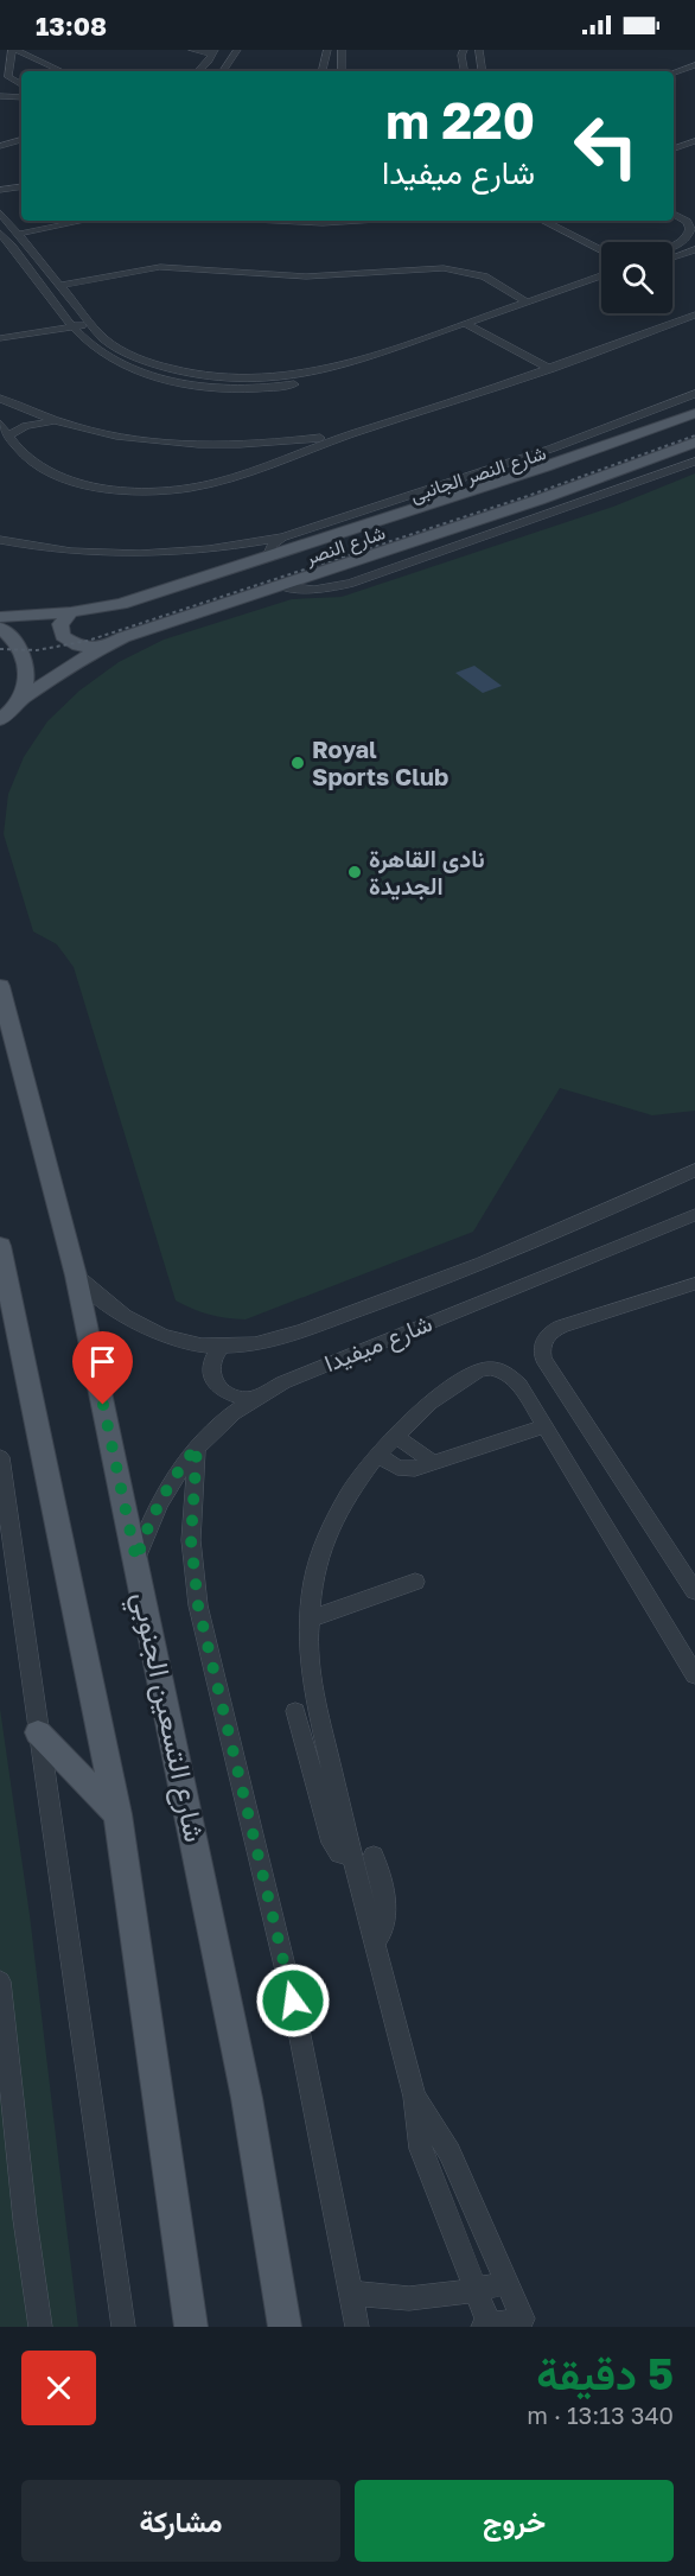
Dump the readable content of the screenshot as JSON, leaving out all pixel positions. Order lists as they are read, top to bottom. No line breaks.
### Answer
{"streets":{"main road":["شارع النصر","شارع التسعين الجنوبي"],"street":["شارع النصر الجانبى","شارع ميفيدا"]},"crossings":[["شارع ميفيدا","شارع التسعين الجنوبي"]],"places":["Royal Sports Club","نادى القاهرة الجديدة"],"page":{"status":"13:08","turn":["220 m","شارع ميفيدا"],"heading":["5 دقيقة","340 m · 13:13"],"buttons":["خروج","مشاركة"]}}
